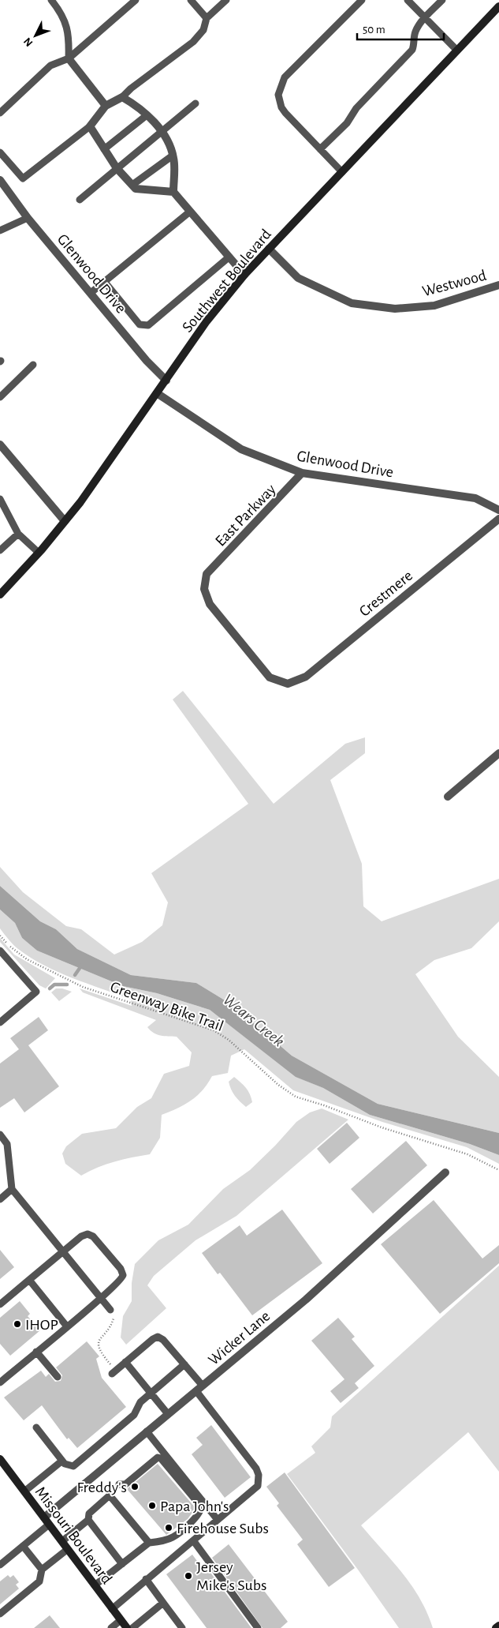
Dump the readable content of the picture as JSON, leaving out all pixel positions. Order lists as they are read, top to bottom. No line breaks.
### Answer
{"streets":{"main road":["Southwest Boulevard","Missouri Boulevard"],"street":["Glenwood Drive","Westwood","East Parkway","Crestmere","Wicker Lane"],"path":["Greenway Bike Trail"]},"crossings":[["Glenwood Drive","Southwest Boulevard"],["Glenwood Drive","East Parkway"],["Southwest Boulevard","Westwood"],["East Parkway","Crestmere"],["Wicker Lane","Missouri Boulevard"]],"water":["Wears Creek"],"places":["IHOP","Freddy's","Papa John's","Firehouse Subs","Jersey Mike's Subs"],"scale_bar":"50 m","north":"bottom left"}
